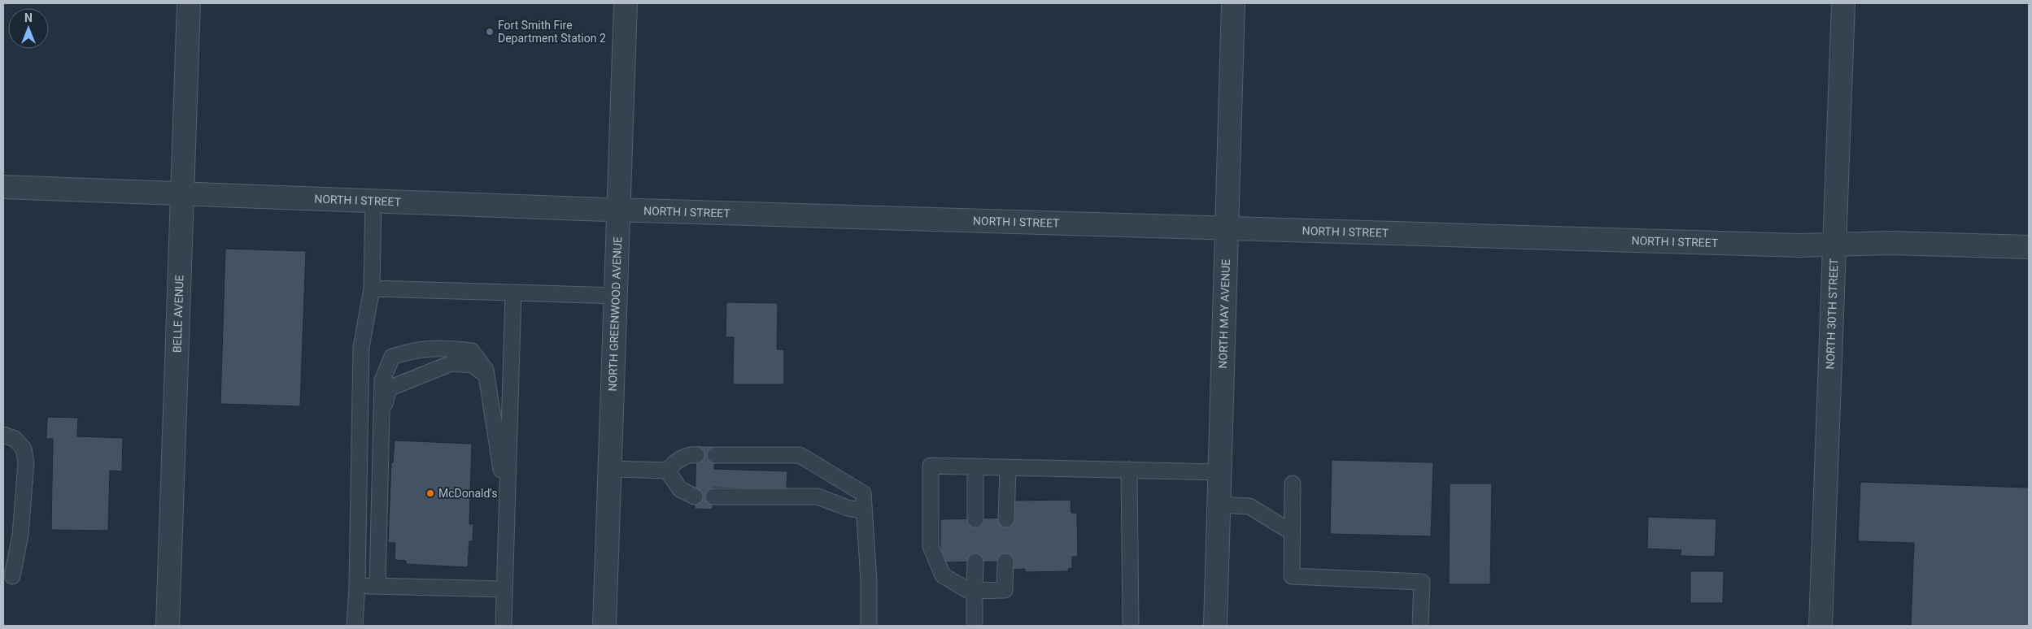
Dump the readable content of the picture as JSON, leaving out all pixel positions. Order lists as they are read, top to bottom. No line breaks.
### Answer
{"streets":{"street":["NORTH I STREET","BELLE AVENUE","NORTH GREENWOOD AVENUE","NORTH MAY AVENUE","NORTH 30TH STREET"]},"crossings":[["NORTH I STREET","BELLE AVENUE"],["NORTH I STREET","NORTH GREENWOOD AVENUE"],["NORTH I STREET","NORTH MAY AVENUE"],["NORTH I STREET","NORTH 30TH STREET"]],"places":["Fort Smith Fire Department Station 2","McDonald's"],"north":"top"}
